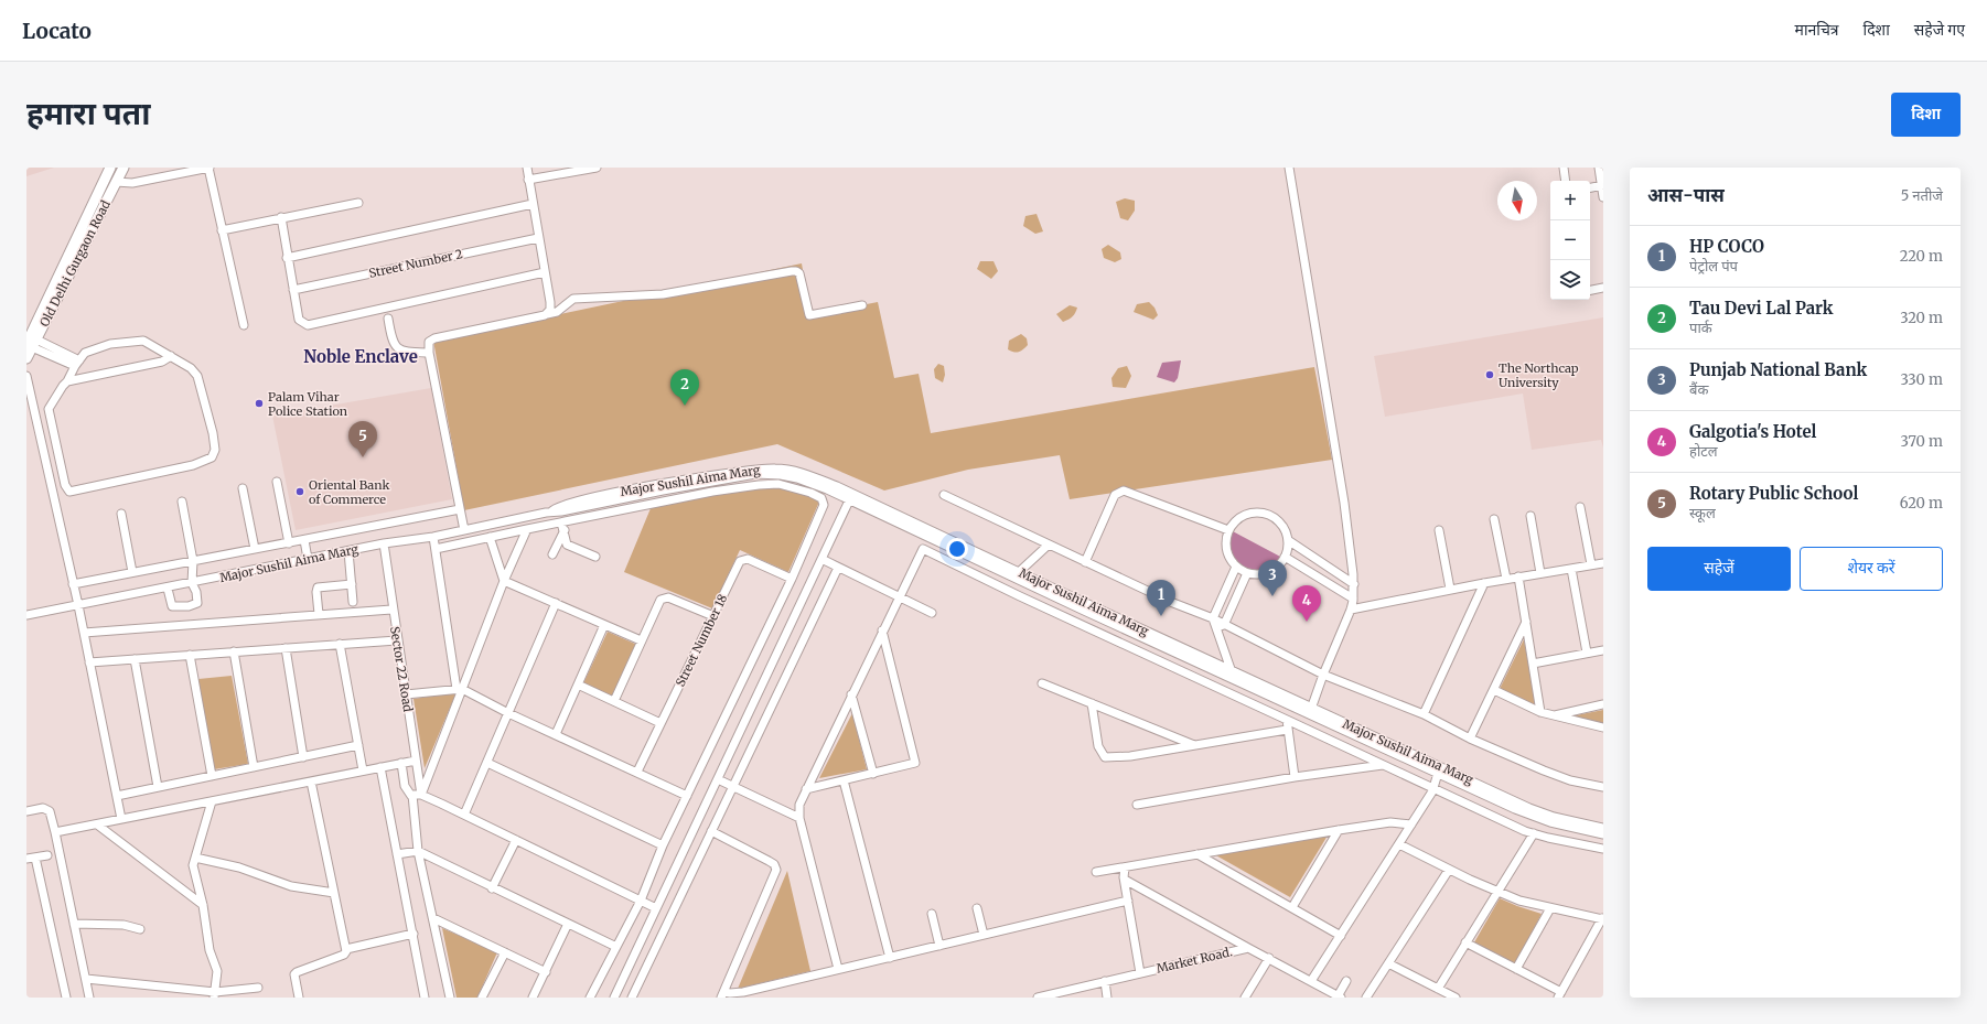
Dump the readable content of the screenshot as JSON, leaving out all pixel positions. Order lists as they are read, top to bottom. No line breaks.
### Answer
{"streets":{"main road":["Old Delhi Gurgaon Road"],"street":["Street Number 2","Major Sushil Aima Marg","Street Number 18","Sector 22 Road","Market Road."]},"crossings":[["Major Sushil Aima Marg","Sector 22 Road"]],"districts":["Noble Enclave"],"places":["The Northcap University","Palam Vihar Police Station","Oriental Bank of Commerce"],"north":"bottom","page":{"header":"Locato","nav":["मानचित्र","दिशा","सहेजे गए"],"buttons":["दिशा",["सहेजें","शेयर करें"]],"title":"हमारा पता","heading":["आस-पास","5 नतीजे"],"map_buttons":["+","−"],"list":[{"mark":"1","name":"HP COCO","note":"पेट्रोल पंप","value":"220 m"},{"mark":"2","name":"Tau Devi Lal Park","note":"पार्क","value":"320 m"},{"mark":"3","name":"Punjab National Bank","note":"बैंक","value":"330 m"},{"mark":"4","name":"Galgotia's Hotel","note":"होटल","value":"370 m"},{"mark":"5","name":"Rotary Public School","note":"स्कूल","value":"620 m"}],"pins":["2","5","3","1","4"]}}
